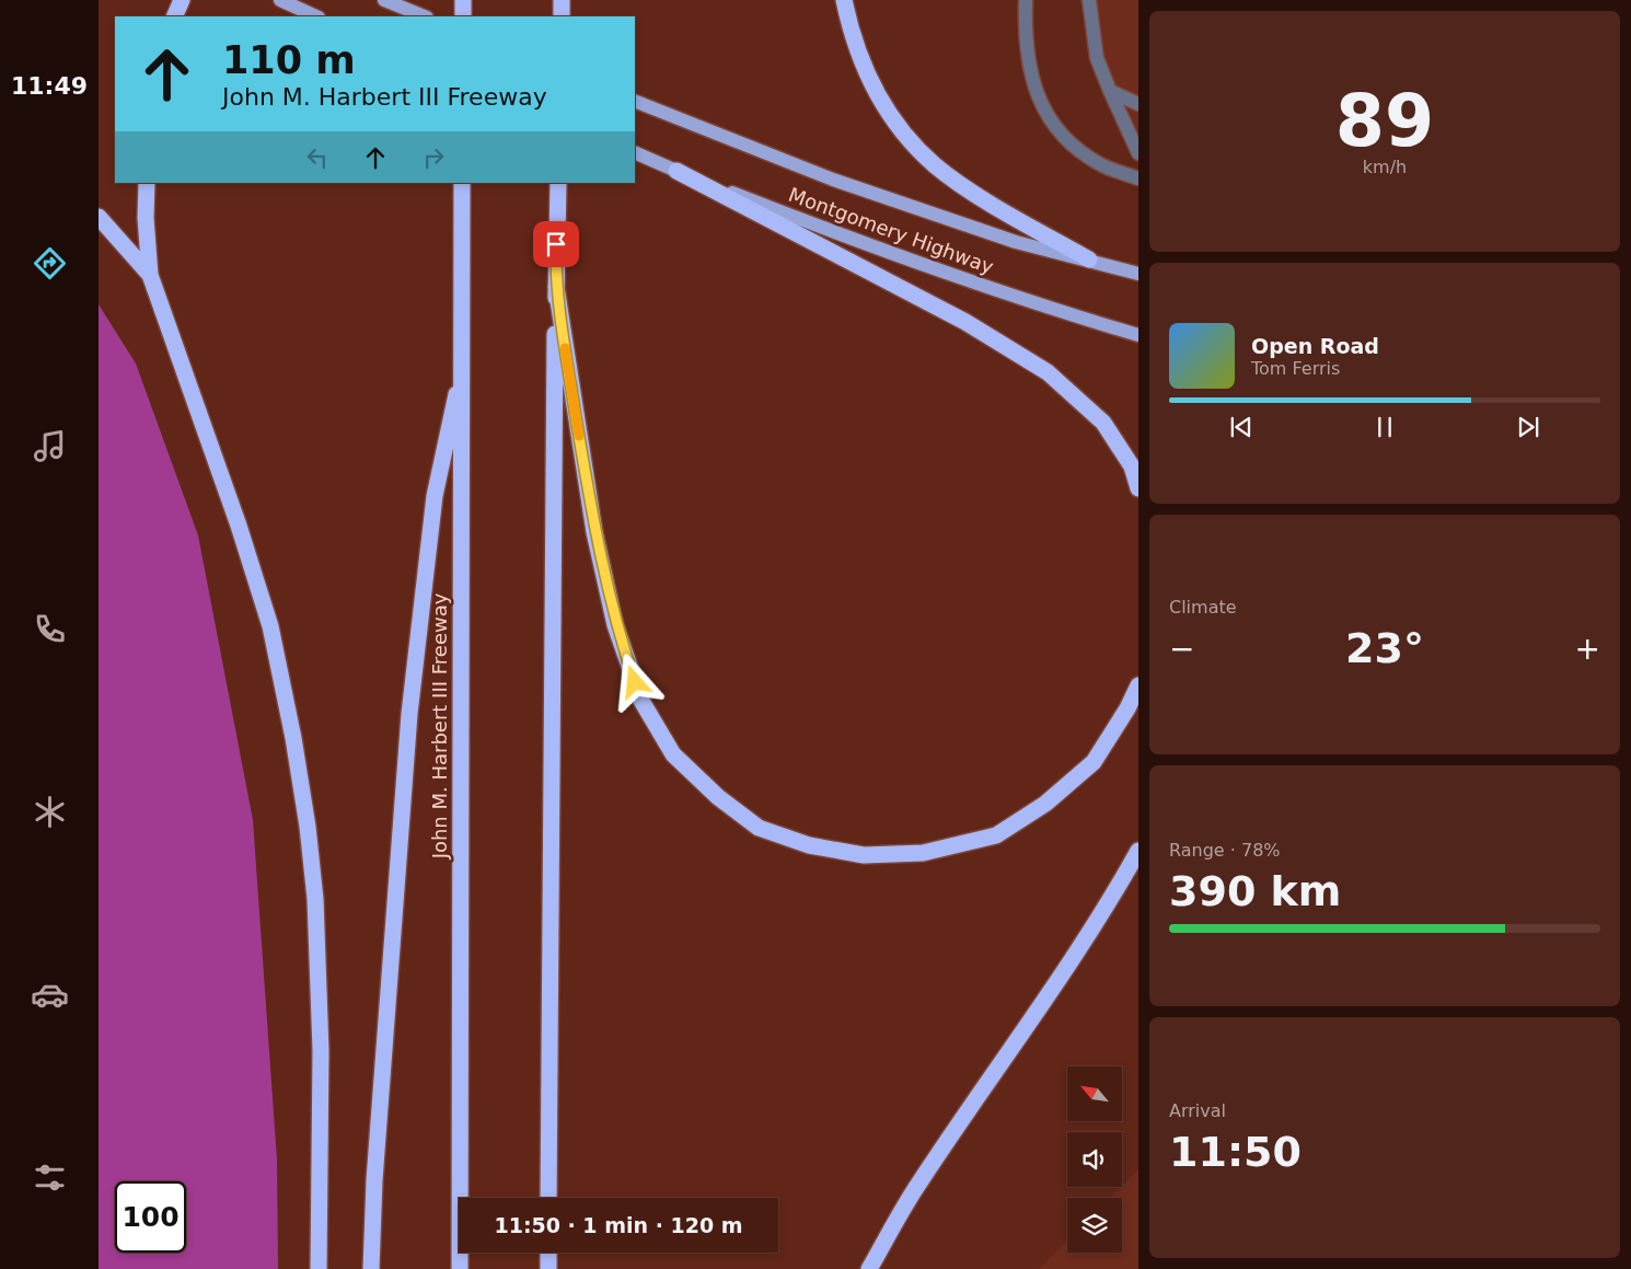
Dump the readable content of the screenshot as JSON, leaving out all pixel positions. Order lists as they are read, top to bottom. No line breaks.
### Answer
{"streets":{"highway":["John M. Harbert III Freeway"],"main road":["Montgomery Highway"]},"north":"top left","page":{"tabs":"11:49","tile":[["89","km/h"],"Climate",["Range · 78%","390 km"],["Arrival","11:50"]],"turn":["110 m","John M. Harbert III Freeway"],"song":["Open Road","Tom Ferris"],"heat":["−","23°","+"],"limit":"100","trip":"11:50 · 1 min · 120 m"}}
